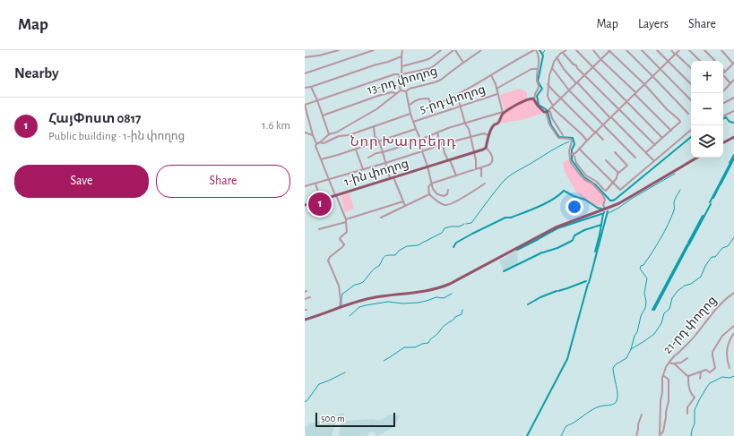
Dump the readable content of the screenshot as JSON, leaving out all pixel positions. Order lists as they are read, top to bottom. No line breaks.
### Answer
{"streets":{"main road":["1-ին փողոց"],"street":["13-րդ փողոց","5-րդ փողոց","21-րդ փողոց"]},"districts":["Նոր Խարբերդ"],"scale_bar":"500 m","page":{"header":"Map","nav":["Map","Layers","Share"],"heading":"Nearby","map_buttons":["+","−"],"list":[{"mark":"1","name":"ՀայՓոստ 0817","note":"Public building · 1-ին փողոց","value":"1.6 km"}],"buttons":["Save","Share"],"pins":"1","scale":"500 m"}}
